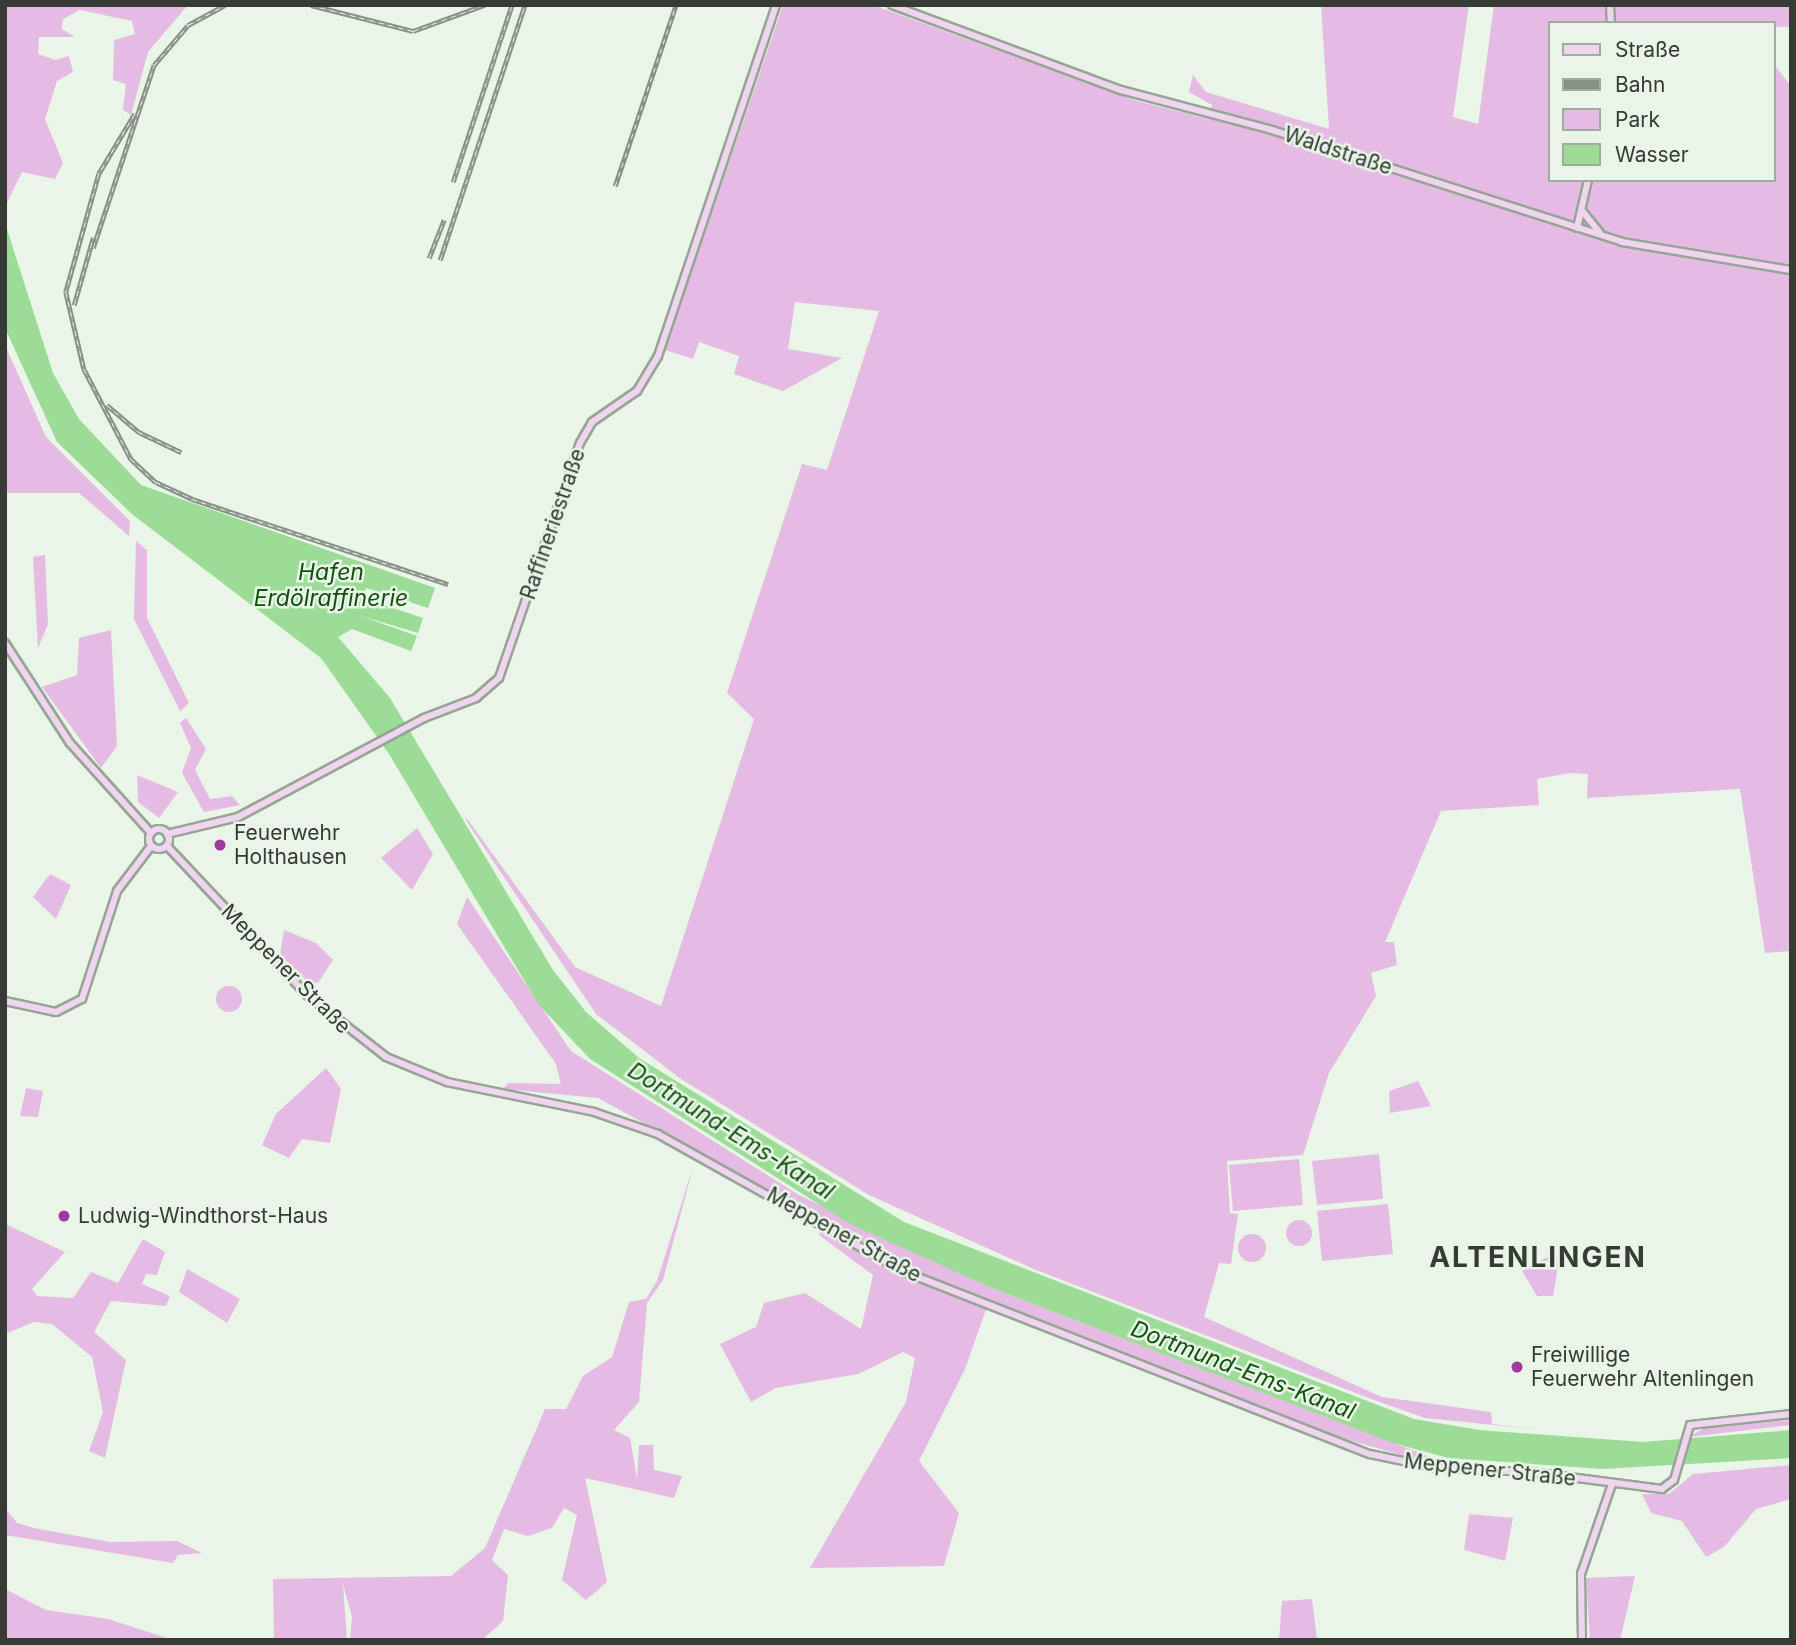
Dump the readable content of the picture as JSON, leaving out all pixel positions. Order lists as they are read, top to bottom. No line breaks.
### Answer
{"streets":{"street":["Waldstraße","Raffineriestraße","Meppener Straße"]},"districts":["ALTENLINGEN"],"water":["Hafen Erdölraffinerie","Dortmund-Ems-Kanal"],"places":["Feuerwehr Holthausen","Ludwig-Windthorst-Haus","Freiwillige Feuerwehr Altenlingen"],"legend":["Straße","Bahn","Park","Wasser"]}
